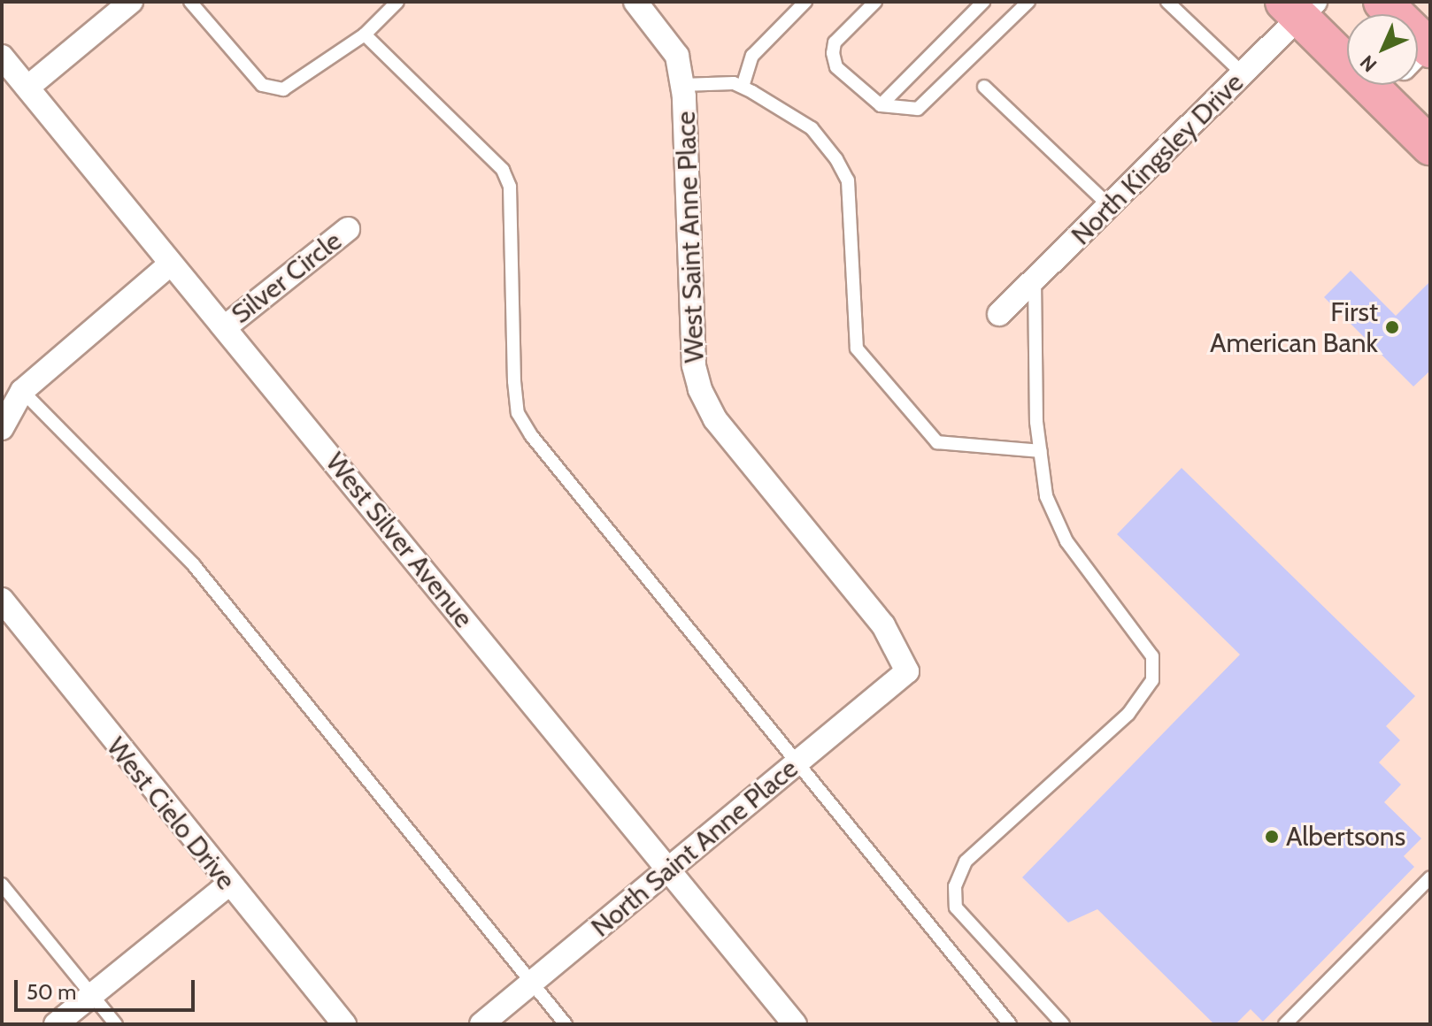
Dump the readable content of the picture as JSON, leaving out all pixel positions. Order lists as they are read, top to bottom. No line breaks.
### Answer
{"streets":{"street":["North Kingsley Drive","West Saint Anne Place","Silver Circle","West Silver Avenue","West Cielo Drive","North Saint Anne Place"]},"crossings":[["West Saint Anne Place","North Saint Anne Place"],["Silver Circle","West Silver Avenue"],["West Silver Avenue","North Saint Anne Place"]],"places":["First American Bank","Albertsons"],"scale_bar":"50 m","north":"bottom left"}
